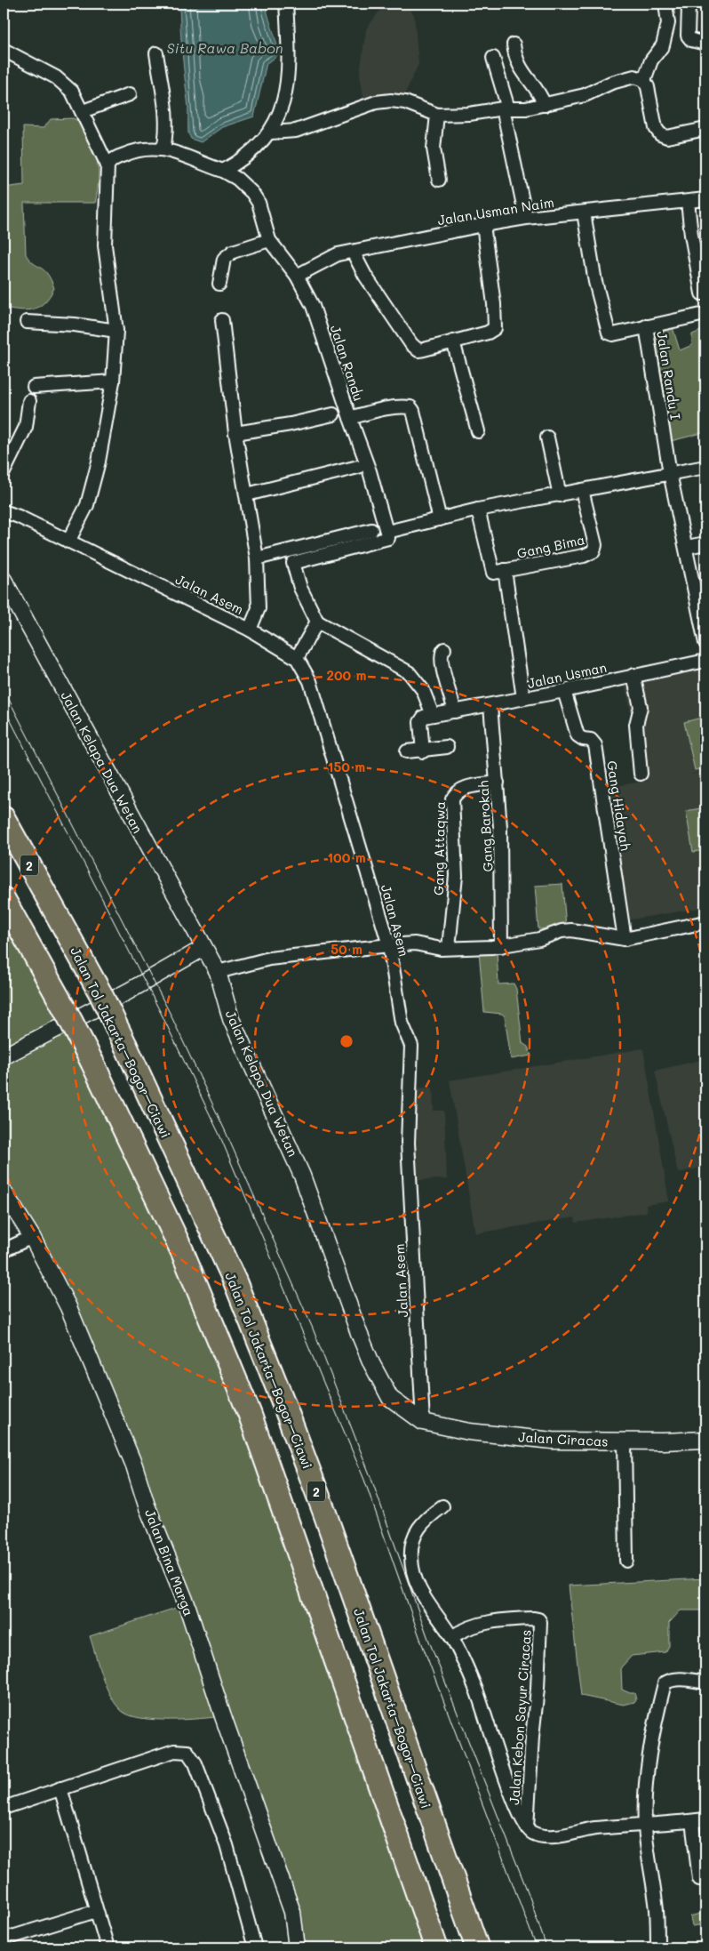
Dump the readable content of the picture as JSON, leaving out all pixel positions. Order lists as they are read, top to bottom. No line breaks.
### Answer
{"streets":{"highway":["2","Jalan Tol Jakarta–Bogor–Ciawi"],"street":["Jalan Usman Naim","Jalan Randu","Jalan Randu I","Gang Bima","Jalan Asem","Jalan Usman","Jalan Kelapa Dua Wetan","Gang Hidayah","Gang Barokah","Gang Attaqwa","Jalan Ciracas","Jalan Bina Marga","Jalan Kebon Sayur Ciracas"]},"crossings":[["Jalan Usman Naim","Jalan Randu"],["Jalan Usman Naim","Jalan Randu I"],["Jalan Asem","Jalan Kelapa Dua Wetan"],["Jalan Asem","Jalan Ciracas"],["Jalan Usman","Gang Hidayah"],["Jalan Usman","Gang Barokah"],["Jalan Kelapa Dua Wetan","Jalan Ciracas"],["Gang Barokah","Gang Attaqwa"]],"water":["Situ Rawa Babon"],"rings":["200 m","150 m","100 m","50 m"]}
